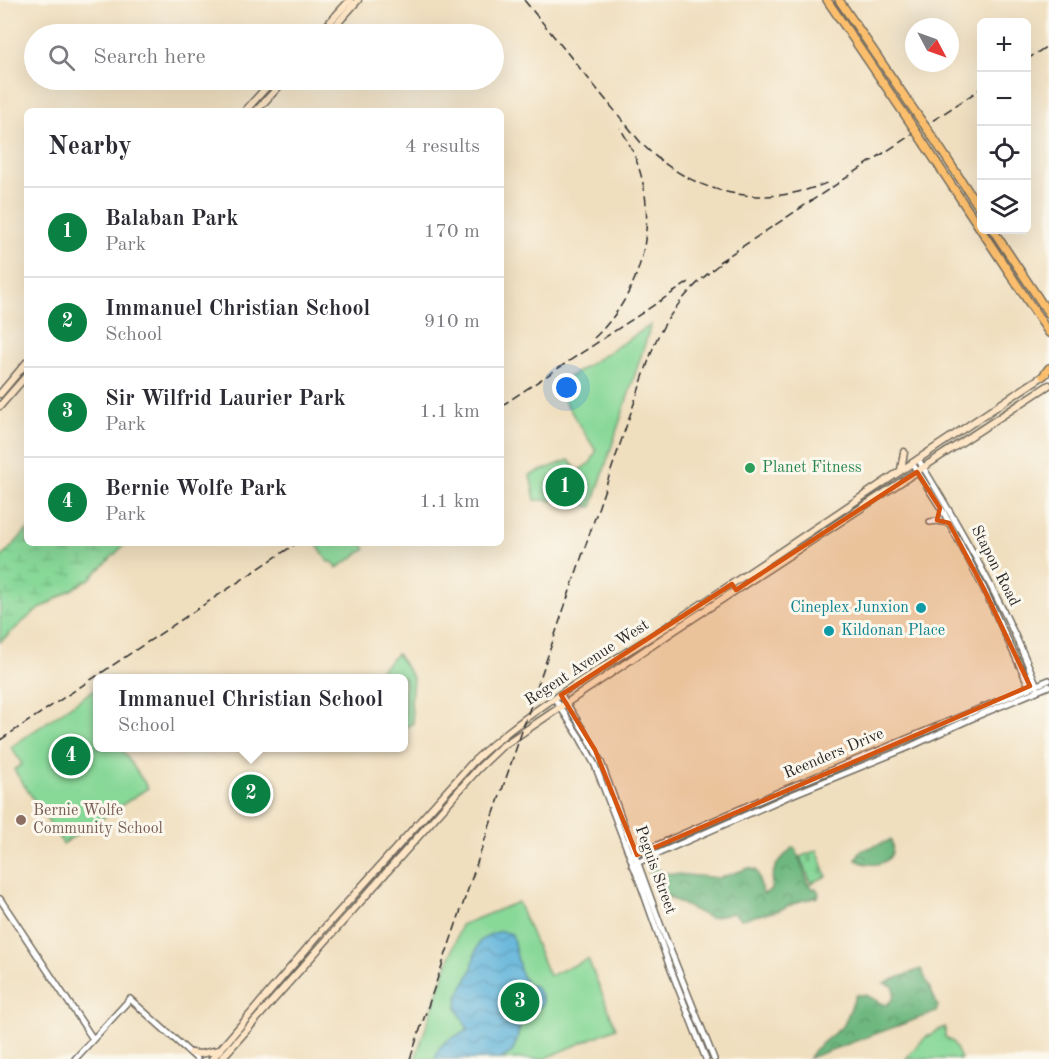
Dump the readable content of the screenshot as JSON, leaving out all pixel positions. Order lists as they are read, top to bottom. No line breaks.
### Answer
{"streets":{"main road":["Regent Avenue West"],"street":["Stapon Road","Reenders Drive","Peguis Street"]},"crossings":[["Stapon Road","Regent Avenue West"],["Stapon Road","Reenders Drive"],["Regent Avenue West","Peguis Street"],["Reenders Drive","Peguis Street"]],"places":["Planet Fitness","Cineplex Junxion","Kildonan Place","Bernie Wolfe Community School"],"north":"bottom right","page":{"map_buttons":["+","−"],"search":"Search here","heading":["Nearby","4 results"],"list":[{"mark":"1","name":"Balaban Park","note":"Park","value":"170 m"},{"mark":"2","name":"Immanuel Christian School","note":"School","value":"910 m"},{"mark":"3","name":"Sir Wilfrid Laurier Park","note":"Park","value":"1.1 km"},{"mark":"4","name":"Bernie Wolfe Park","note":"Park","value":"1.1 km"}],"pins":["1","4","2","3"],"popup":["Immanuel Christian School","School"]}}
